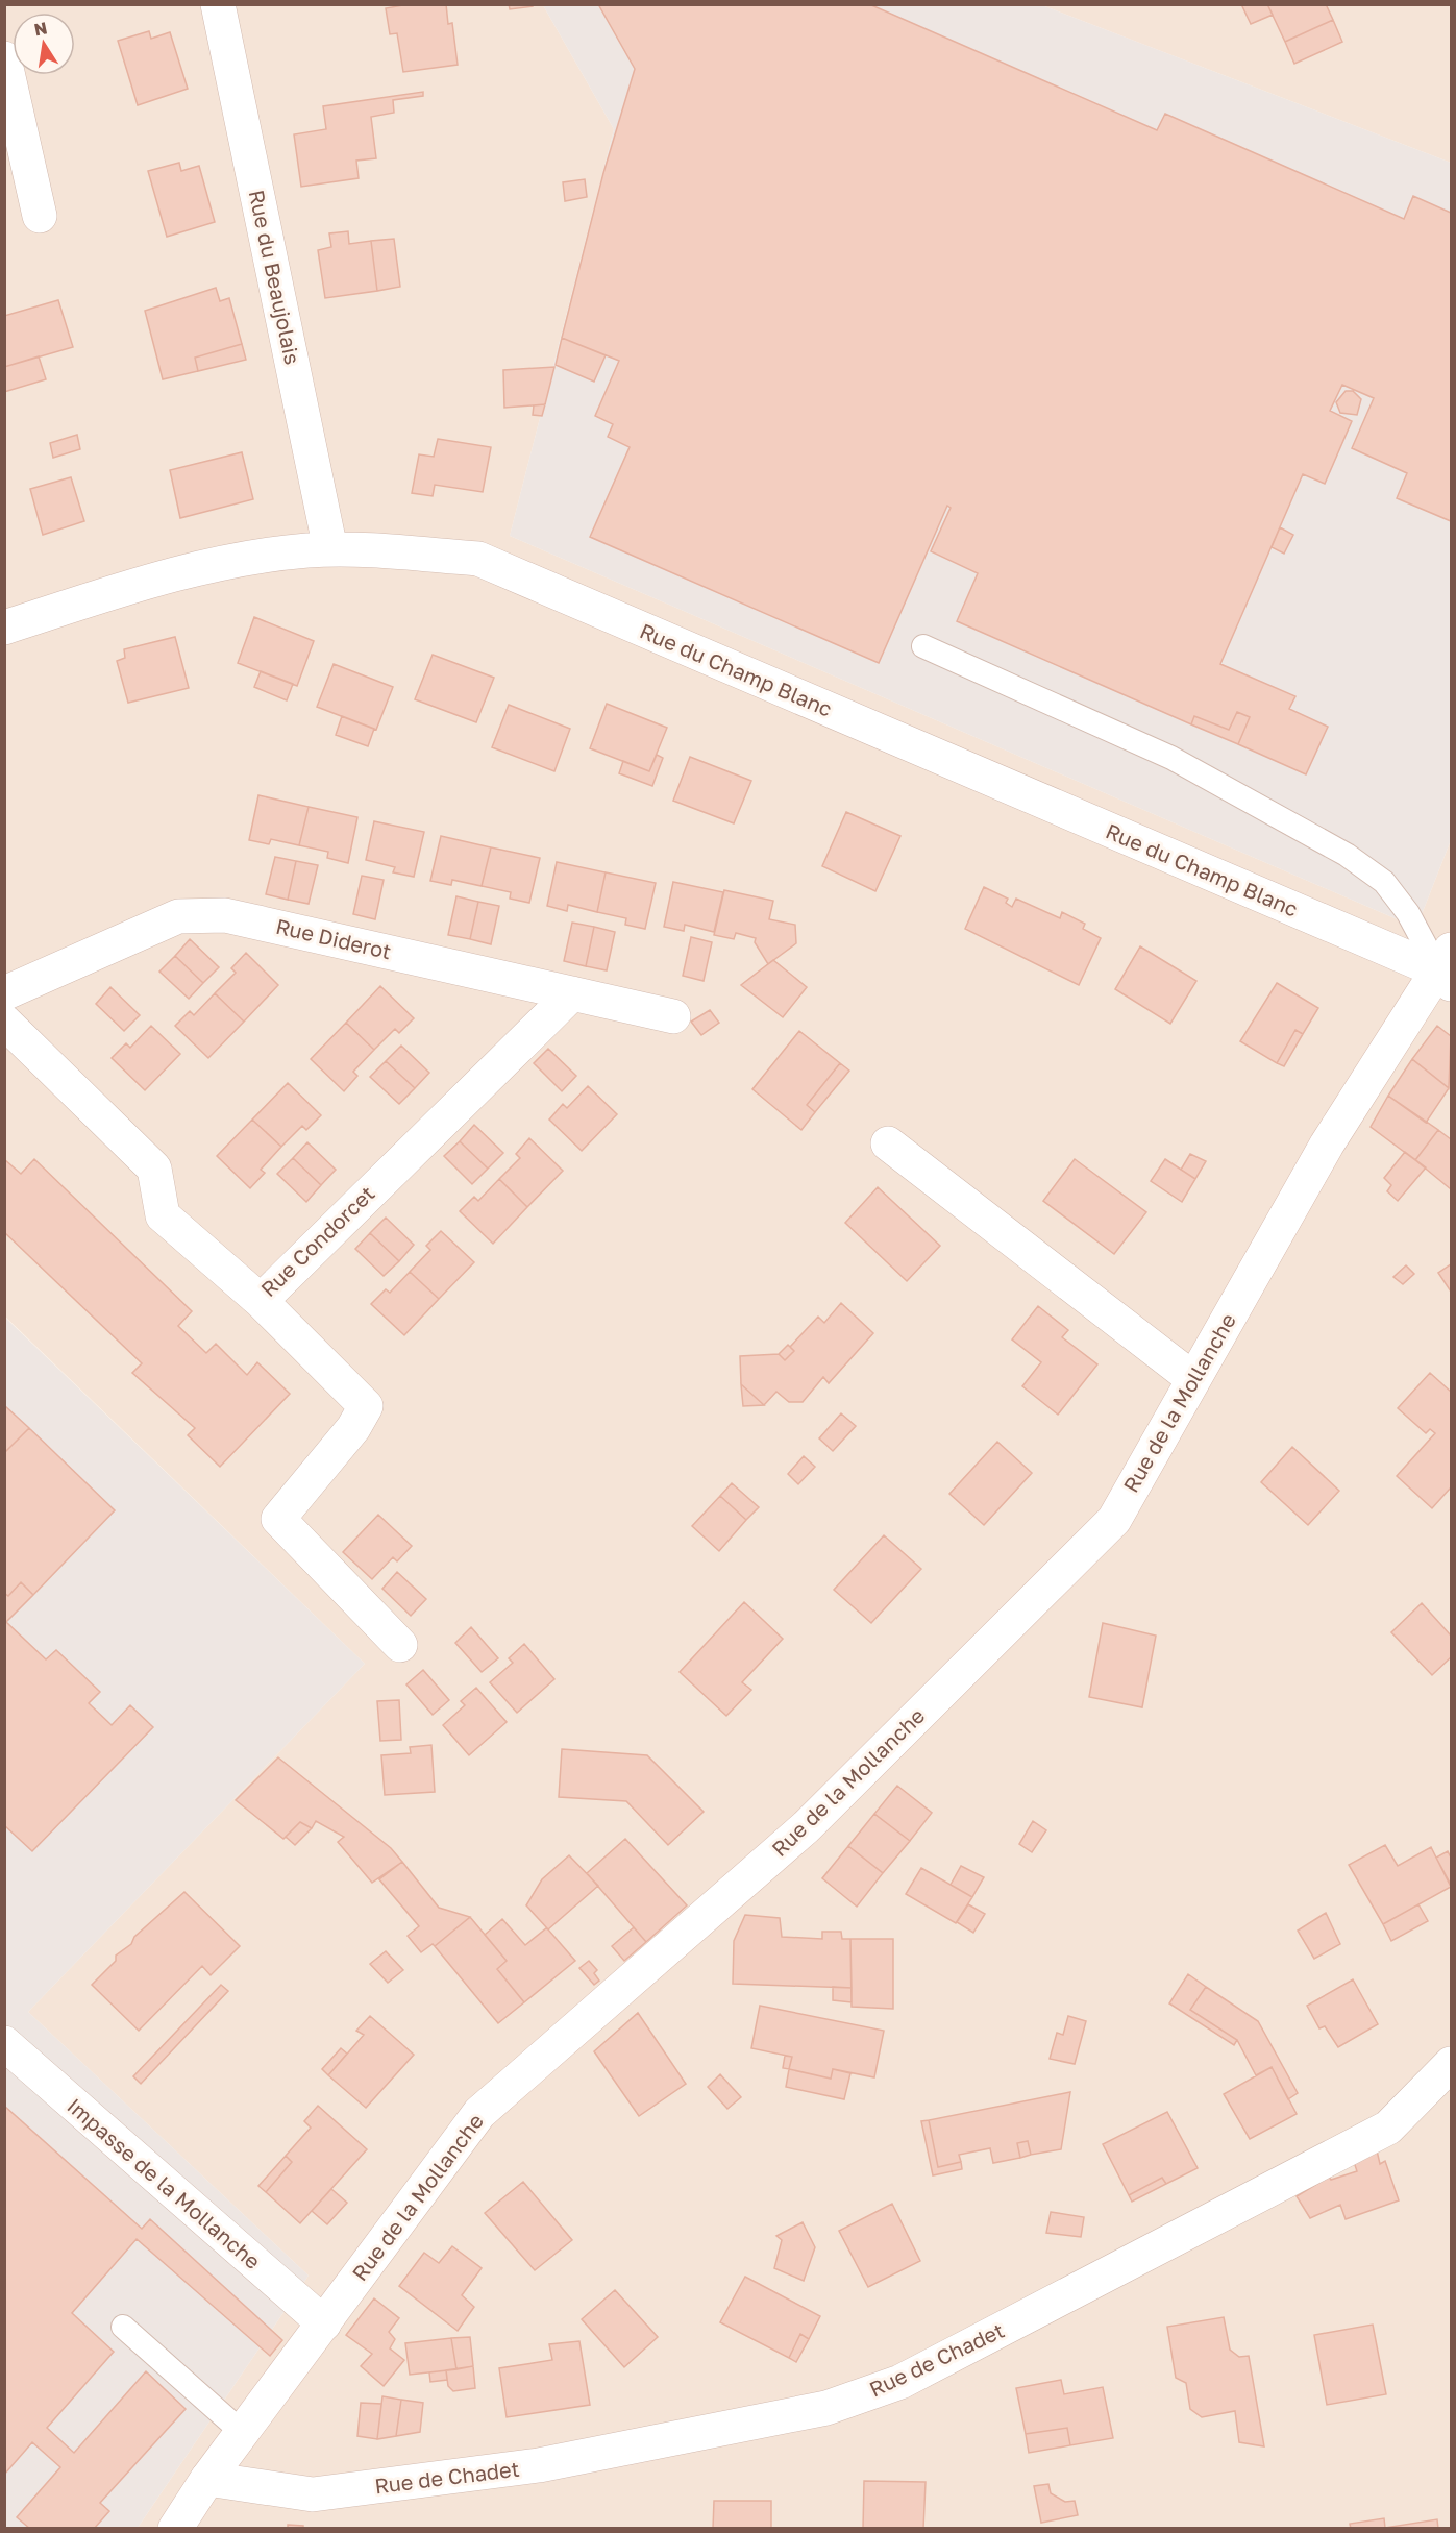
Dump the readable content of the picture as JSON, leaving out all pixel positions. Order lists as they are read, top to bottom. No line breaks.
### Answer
{"streets":{"street":["Rue du Beaujolais","Rue du Champ Blanc","Rue Diderot","Rue Condorcet","Rue de la Mollanche","Impasse de la Mollanche","Rue de Chadet"]},"crossings":[["Rue du Beaujolais","Rue du Champ Blanc"],["Rue du Champ Blanc","Rue de la Mollanche"],["Rue Diderot","Rue Condorcet"],["Rue de la Mollanche","Impasse de la Mollanche"],["Rue de la Mollanche","Rue de Chadet"]],"north":"top"}
